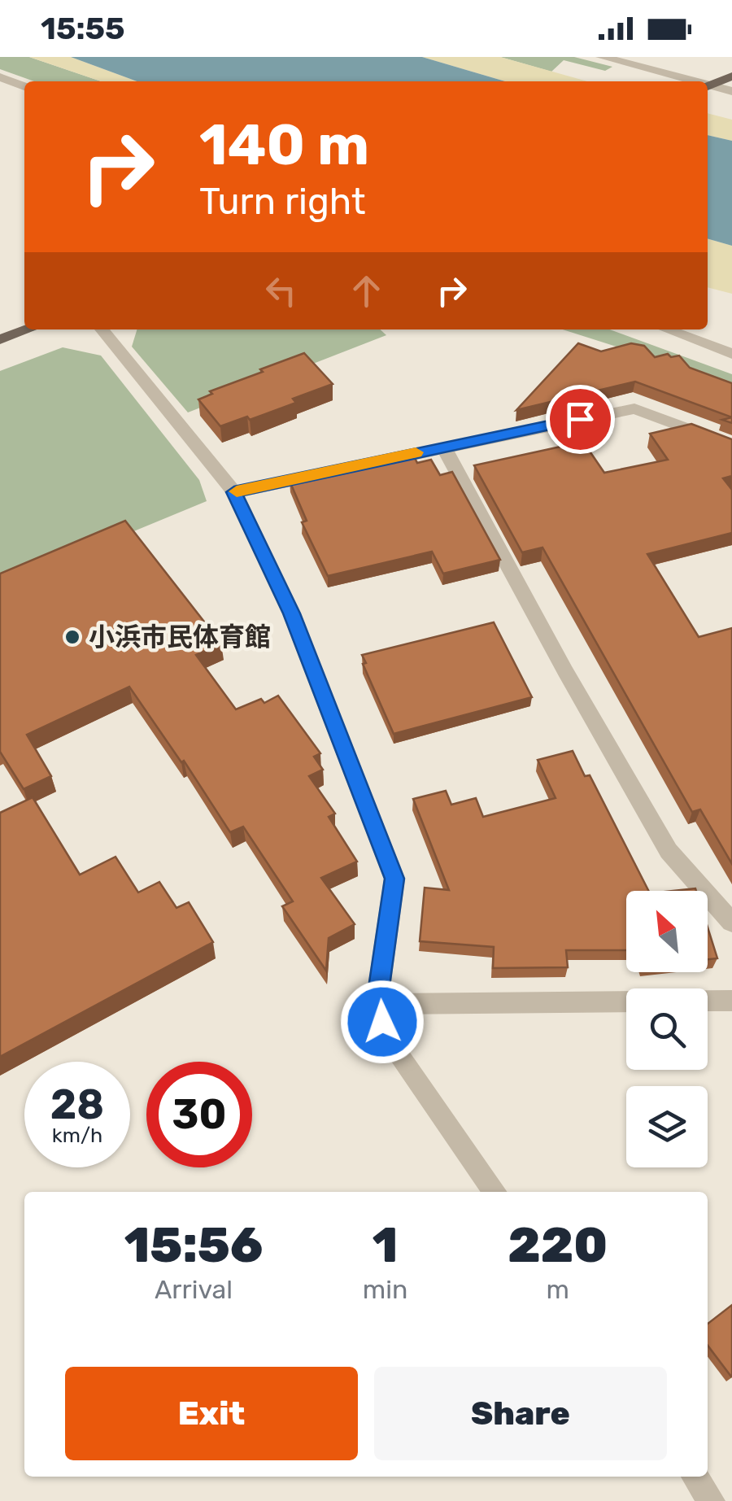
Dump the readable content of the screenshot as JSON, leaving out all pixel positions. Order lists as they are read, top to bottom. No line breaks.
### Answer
{"places":["小浜市民体育館"],"north":"top left","page":{"status":"15:55","turn":["140 m","Turn right"],"speed":"28 km/h","limit":"30","eta":["15:56","Arrival","1","min","220","m"],"buttons":["Exit","Share"]}}
